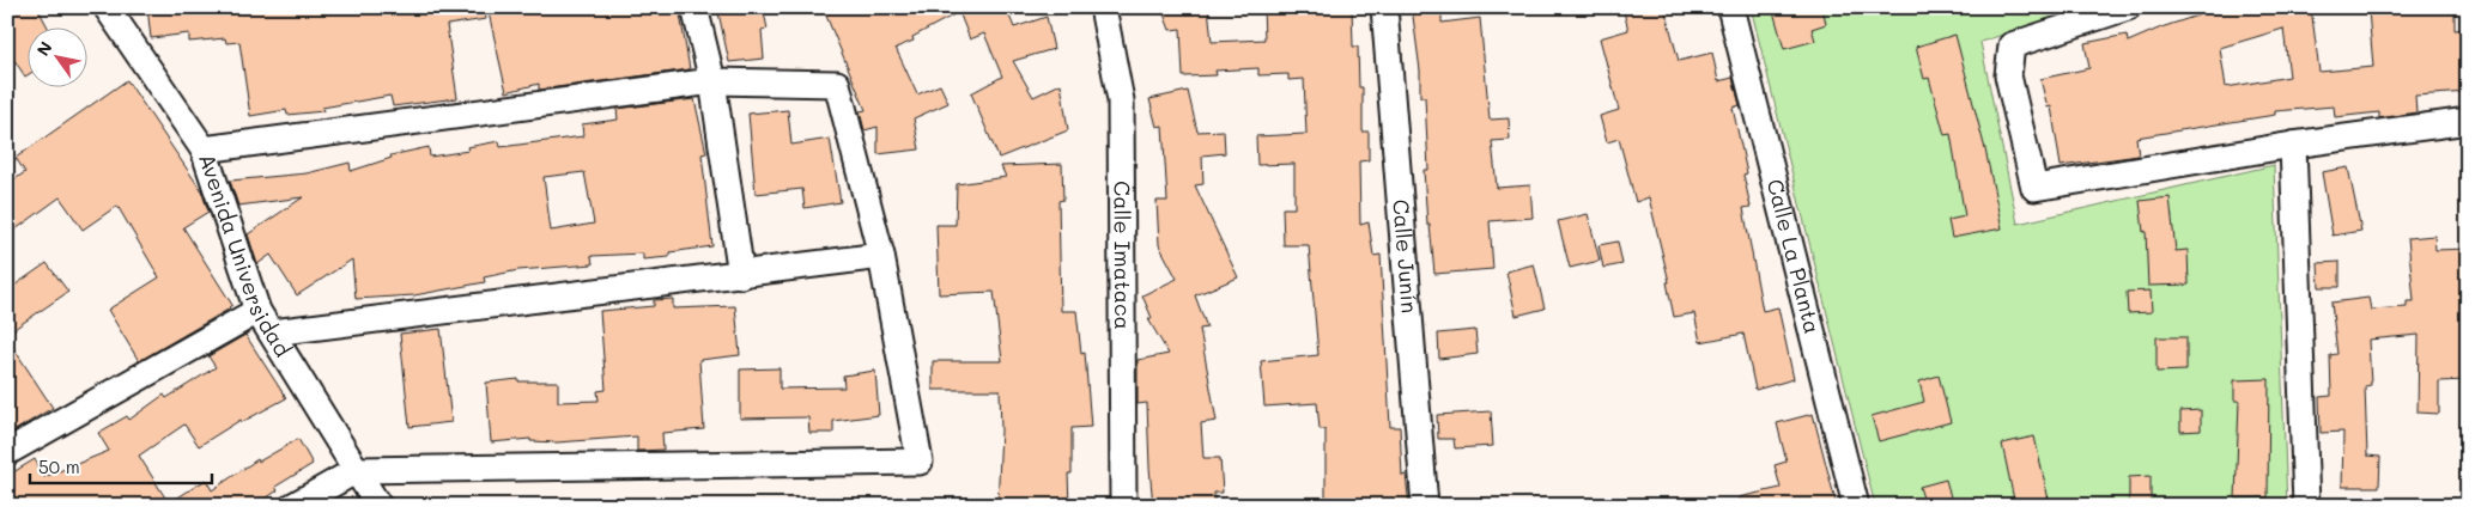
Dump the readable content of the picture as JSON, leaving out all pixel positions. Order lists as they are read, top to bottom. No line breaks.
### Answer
{"streets":{"street":["Avenida Universidad","Calle Imataca","Calle Junín","Calle La Planta"]},"scale_bar":"50 m","north":"top left"}
